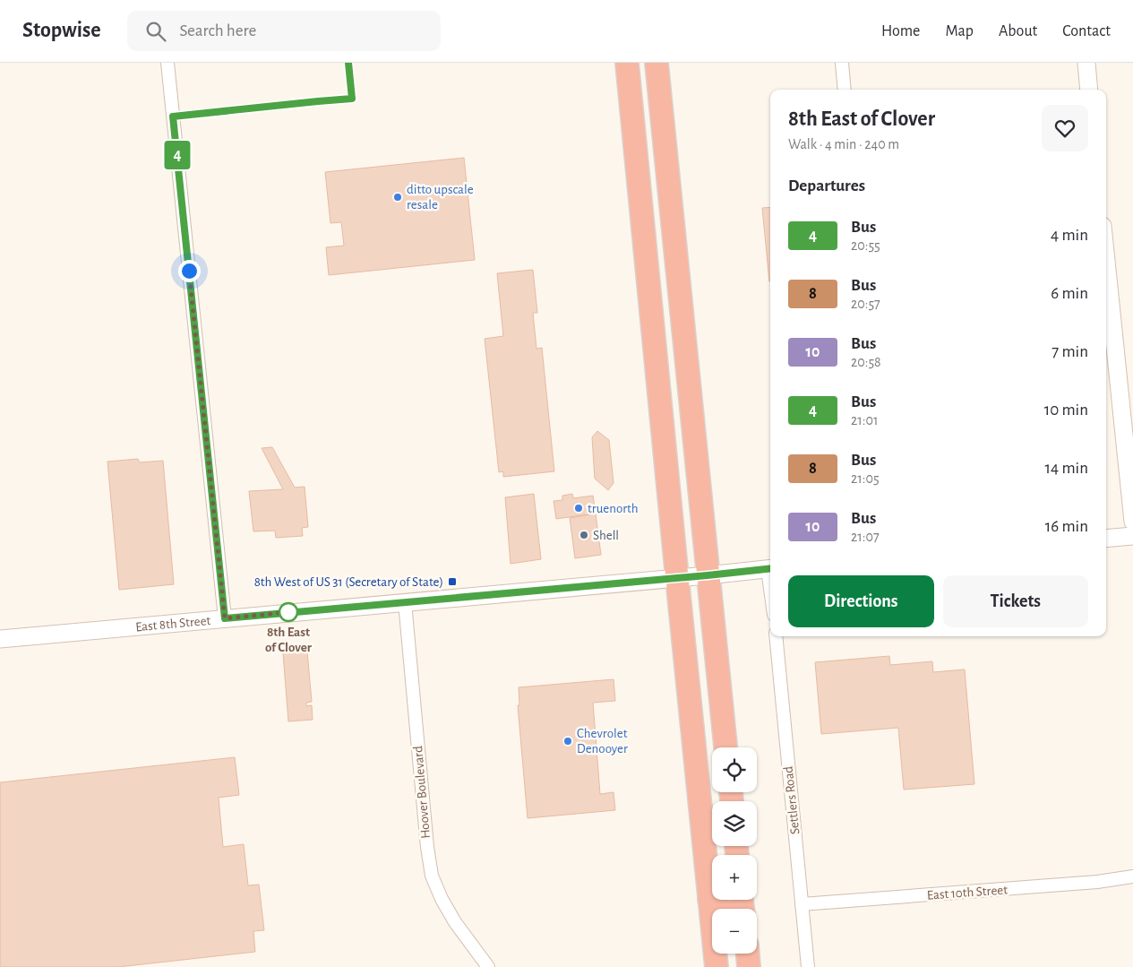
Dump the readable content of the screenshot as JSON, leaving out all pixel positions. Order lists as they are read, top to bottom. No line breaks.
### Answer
{"streets":{"main road":["East 8th Street"],"street":["Hoover Boulevard","Settlers Road","East 10th Street"]},"crossings":[["East 8th Street","Hoover Boulevard"],["Settlers Road","East 10th Street"]],"places":{"other":["ditto upscale resale","truenorth","Shell","8th East of Clover","Chevrolet Denooyer"],"transit":["8th West of US 31 (Secretary of State)"]},"lines":["bus line 4"],"page":{"header":"Stopwise","search":"Search here","nav":["Home","Map","About","Contact"],"on_map":"4","heading":[["8th East of Clover","Walk · 4 min · 240 m"],"Departures"],"list":[{"mark":"4","name":"Bus","note":"20:55","value":"4 min"},{"mark":"8","name":"Bus","note":"20:57","value":"6 min"},{"mark":"10","name":"Bus","note":"20:58","value":"7 min"},{"mark":"4","name":"Bus","note":"21:01","value":"10 min"},{"mark":"8","name":"Bus","note":"21:05","value":"14 min"},{"mark":"10","name":"Bus","note":"21:07","value":"16 min"}],"buttons":["Directions","Tickets"],"map_buttons":["+","−"]}}
